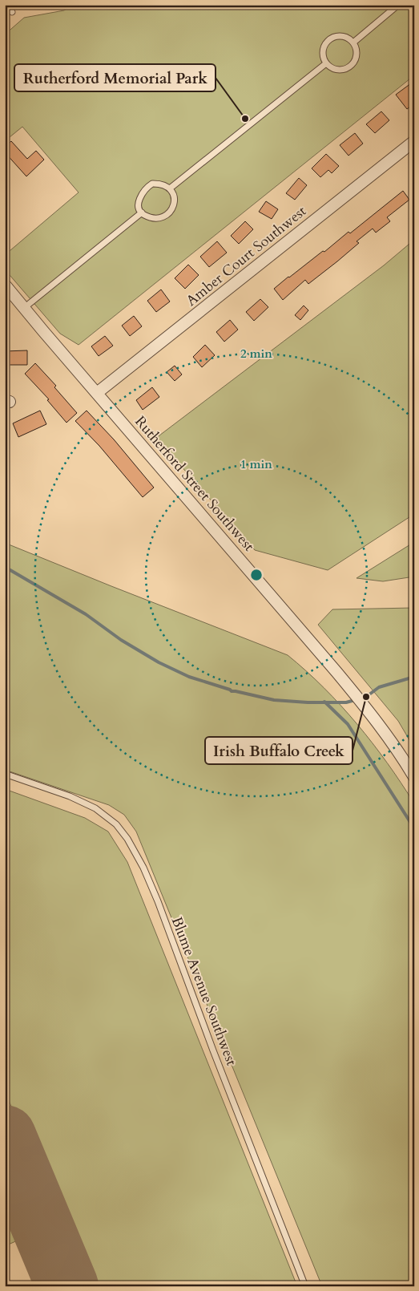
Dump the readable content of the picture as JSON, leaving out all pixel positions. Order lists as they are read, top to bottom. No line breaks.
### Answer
{"streets":{"street":["Amber Court Southwest","Rutherford Street Southwest"],"lane":["Blume Avenue Southwest"]},"crossings":[["Amber Court Southwest","Rutherford Street Southwest"]],"places":["Rutherford Memorial Park","Irish Buffalo Creek"],"rings":["2 min","1 min"]}
